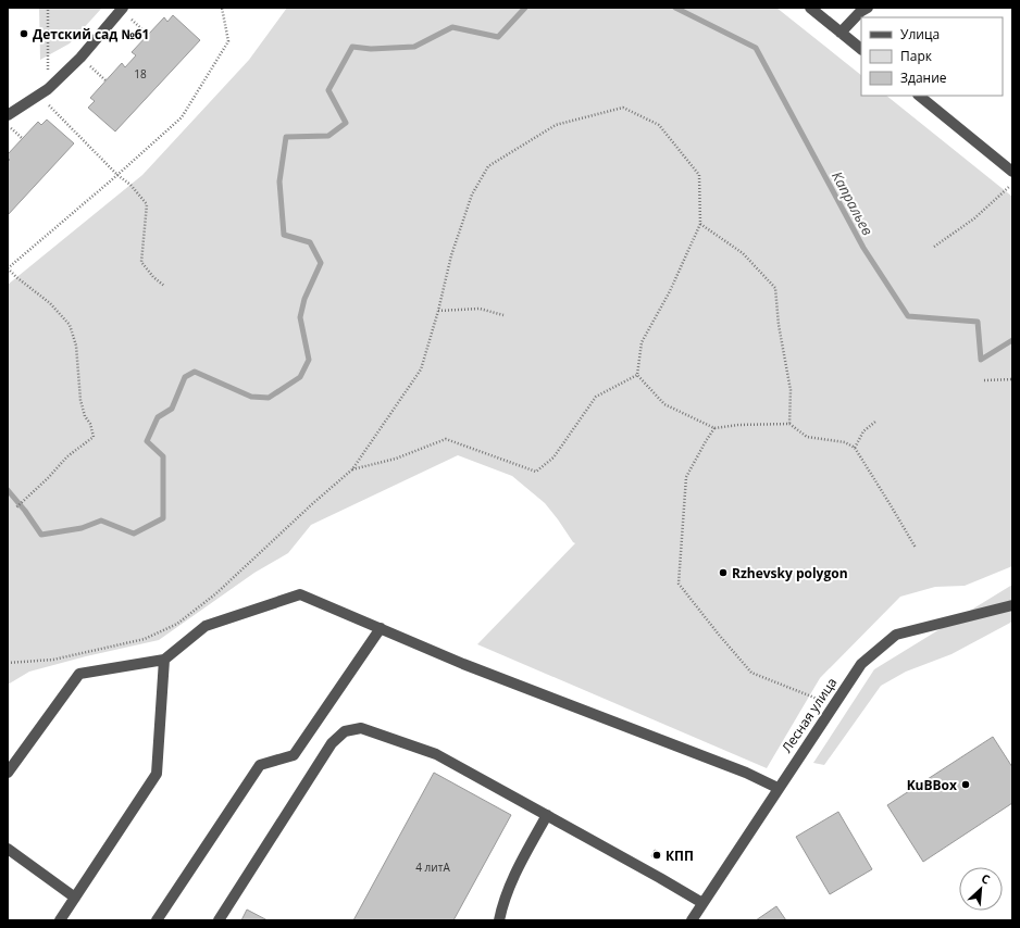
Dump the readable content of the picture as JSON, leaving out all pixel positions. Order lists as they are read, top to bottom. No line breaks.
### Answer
{"streets":{"street":["Лесная улица"]},"water":["Капральев"],"places":["Детский сад №61","Rzhevsky polygon","KuBBox","КПП"],"house_numbers":["18","4 литА"],"legend":["Улица","Парк","Здание"],"north":"top right"}
